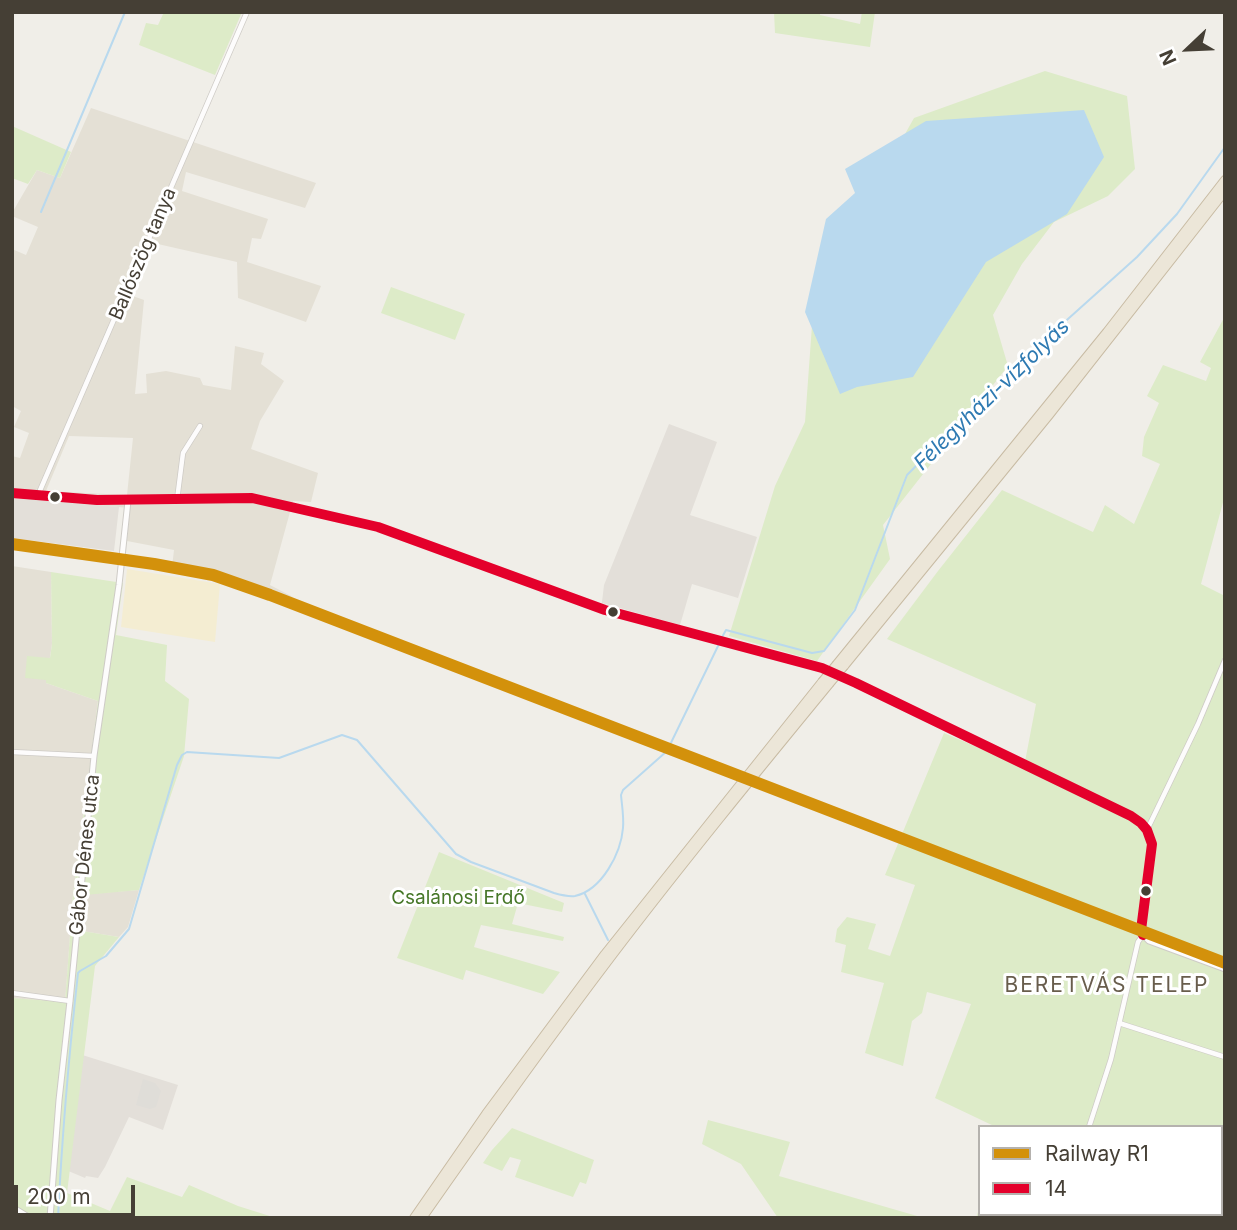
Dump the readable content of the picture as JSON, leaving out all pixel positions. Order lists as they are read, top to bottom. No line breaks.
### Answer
{"streets":{"street":["Ballószög tanya","Gábor Dénes utca"]},"districts":["BERETVÁS TELEP"],"water":["Félegyházi-vízfolyás"],"parks":["Csalánosi Erdő"],"lines":["transit line 14","rail line R1"],"legend":["Railway R1","14"],"scale_bar":"200 m","north":"bottom left"}
